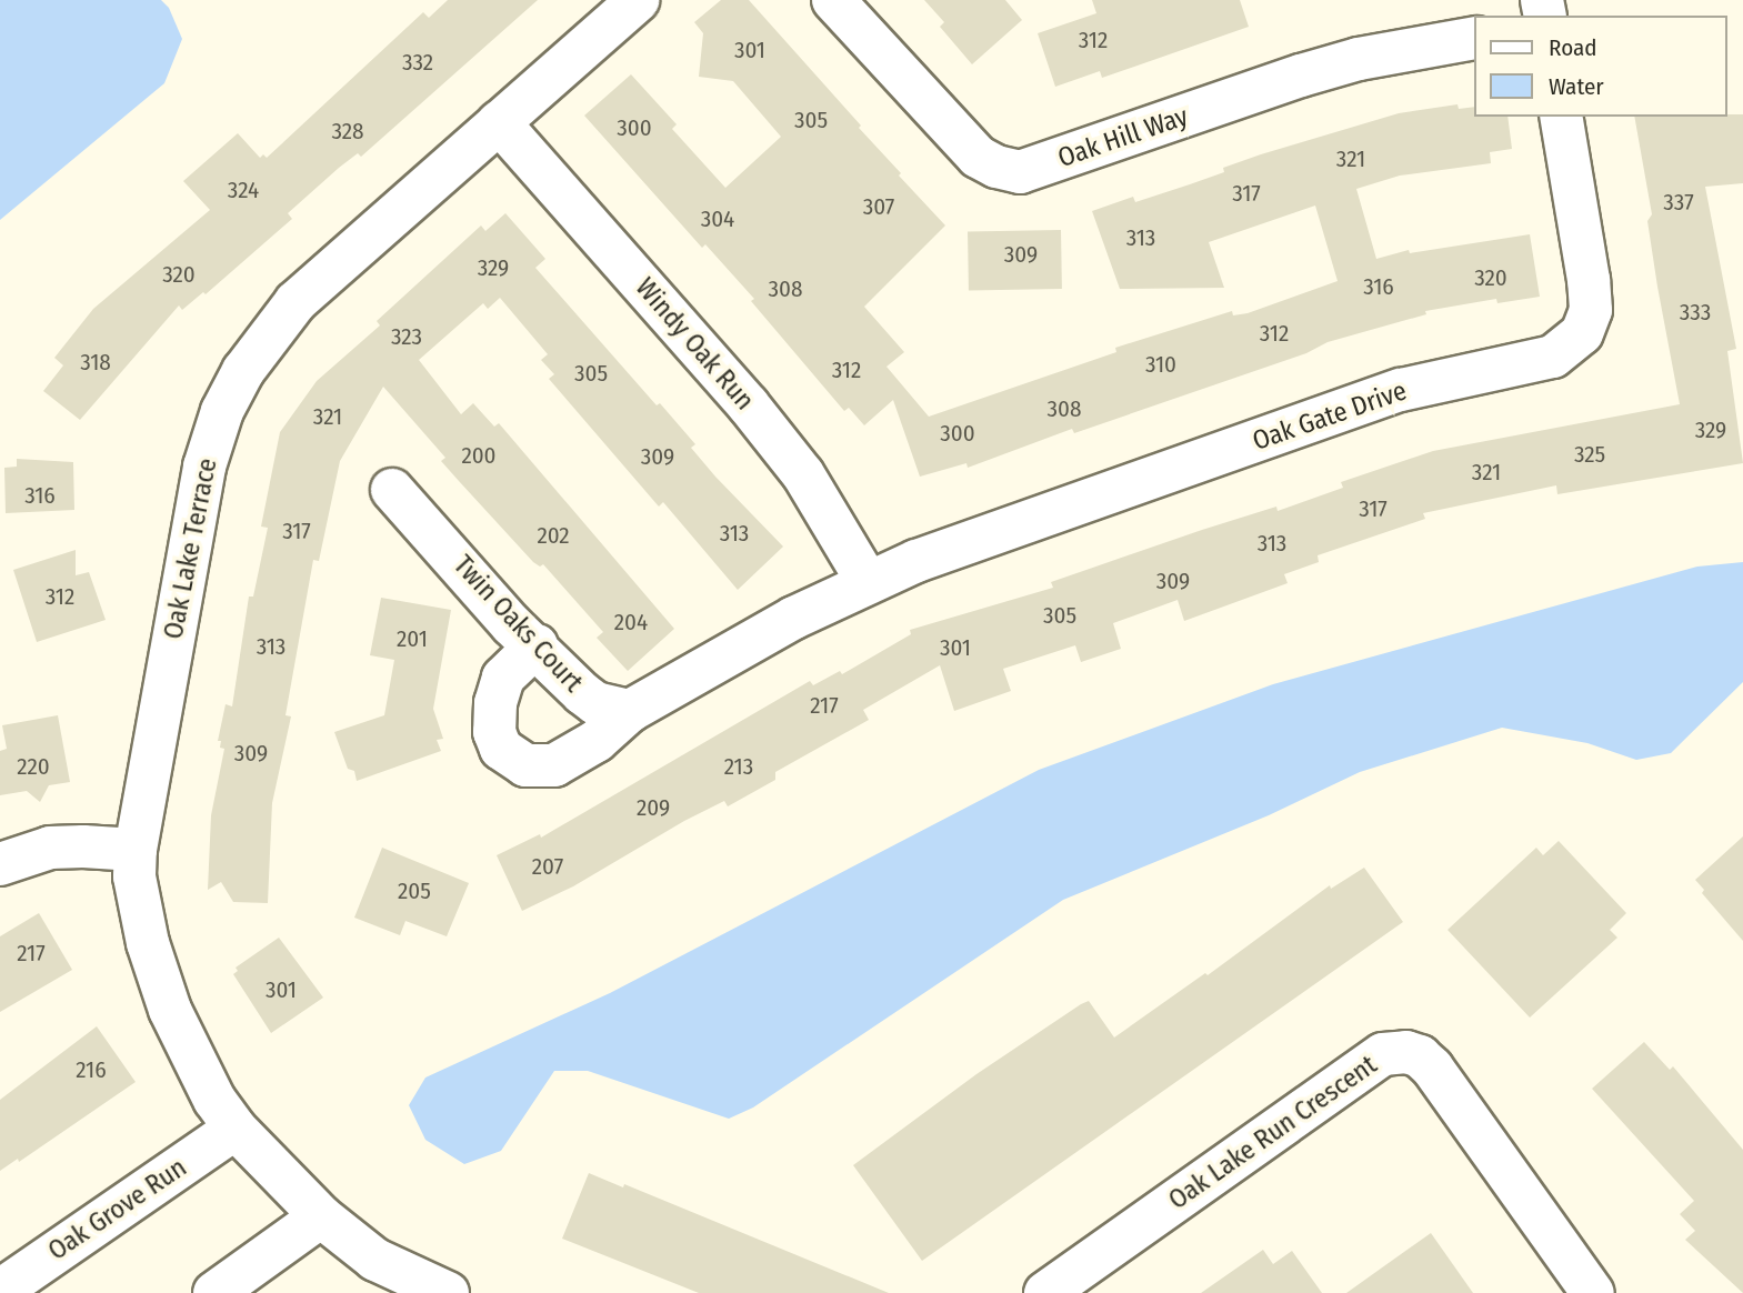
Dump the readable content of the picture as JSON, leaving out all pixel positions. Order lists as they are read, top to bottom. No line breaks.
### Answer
{"streets":{"street":["Oak Hill Way","Windy Oak Run","Oak Gate Drive","Oak Lake Terrace","Twin Oaks Court","Oak Lake Run Crescent","Oak Grove Run"]},"crossings":[["Windy Oak Run","Oak Gate Drive"],["Windy Oak Run","Oak Lake Terrace"],["Oak Lake Terrace","Oak Grove Run"]],"house_numbers":["312","301","332","305","300","328","321","324","317","337","307","304","313","309","329","320","320","316","308","333","312","323","318","310","312","305","308","321","329","300","325","200","309","321","316","317","317","313","202","313","309","312","305","204","201","313","301","217","309","220","213","209","207","205","217","301","216"],"legend":["Road","Water"]}
